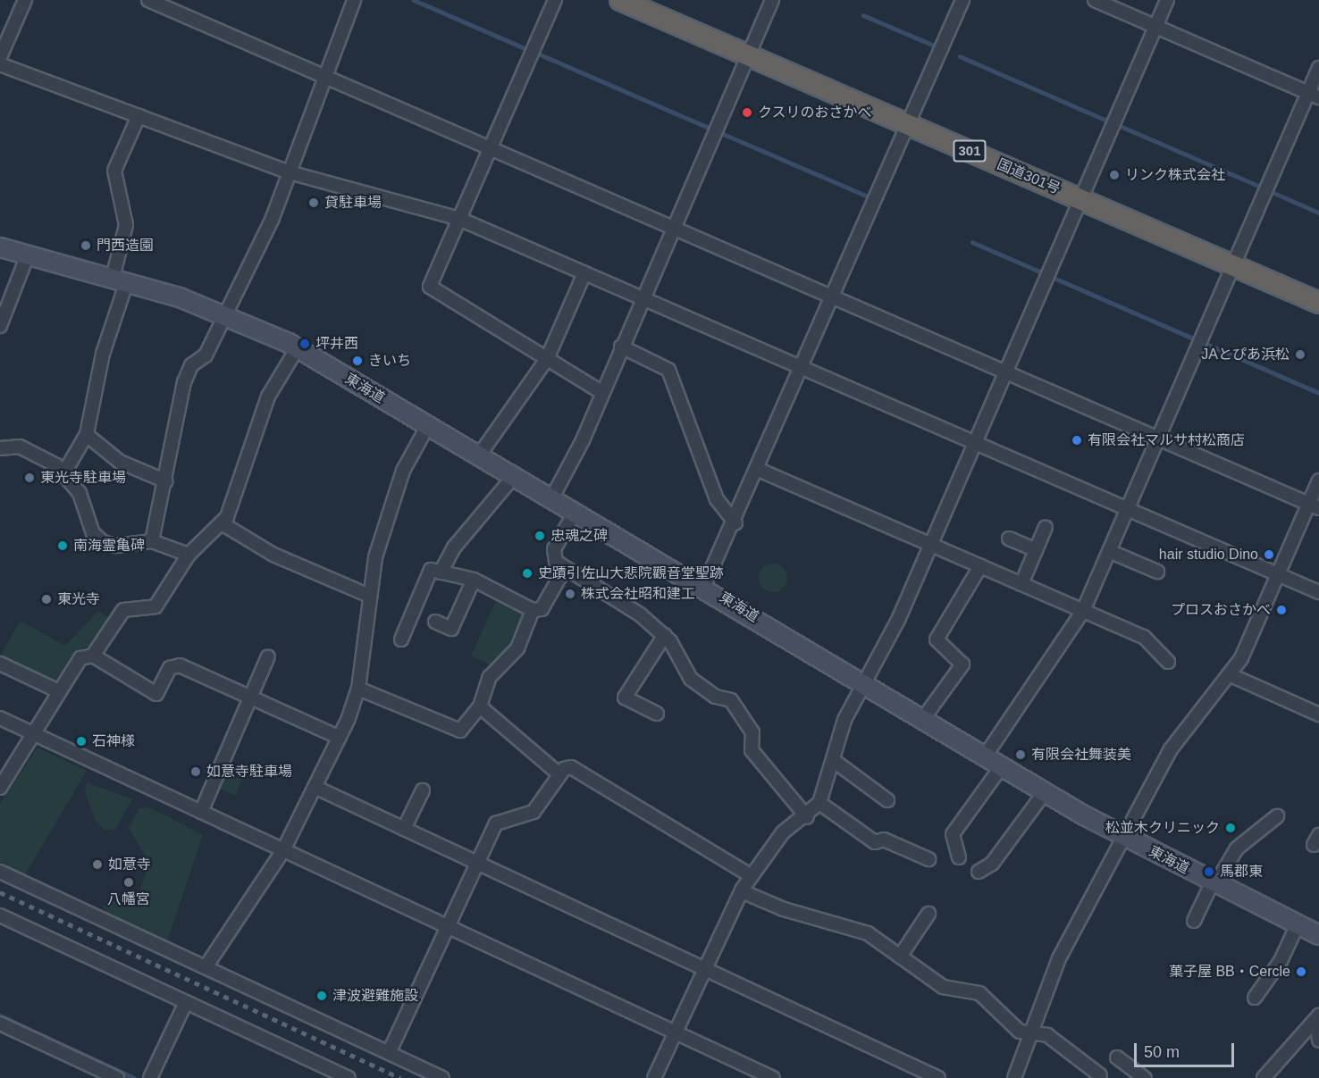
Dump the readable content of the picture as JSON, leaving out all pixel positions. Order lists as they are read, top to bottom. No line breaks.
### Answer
{"streets":{"highway":["301","国道301号"],"main road":["東海道"]},"places":["クスリのおさかべ","リンク株式会社","貸駐車場","門西造園","坪井西","JAとぴあ浜松","きいち","有限会社マルサ村松商店","東光寺駐車場","忠魂之碑","南海霊亀碑","hair studio Dino","史蹟引佐山大悲院觀音堂聖跡","株式会社昭和建工","東光寺","プロスおさかべ","石神様","有限会社舞装美","如意寺駐車場","松並木クリニック","如意寺","馬郡東","八幡宮","菓子屋 BB・Cercle","津波避難施設"],"scale_bar":"50 m"}
